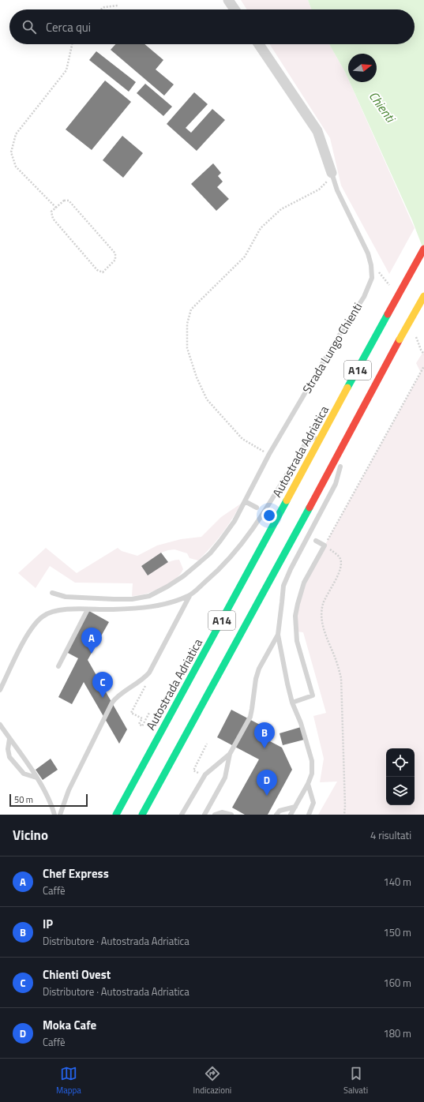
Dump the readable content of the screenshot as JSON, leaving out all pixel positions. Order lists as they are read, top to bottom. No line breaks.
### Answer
{"streets":{"highway":["A14","Autostrada Adriatica"],"street":["Strada Lungo Chienti"]},"water":["Chienti"],"scale_bar":"50 m","north":"right","page":{"search":"Cerca qui","pins":["A","C","B","D"],"scale":"50 m","heading":["Vicino","4 risultati"],"list":[{"mark":"A","name":"Chef Express","note":"Caffè","value":"140 m"},{"mark":"B","name":"IP","note":"Distributore · Autostrada Adriatica","value":"150 m"},{"mark":"C","name":"Chienti Ovest","note":"Distributore · Autostrada Adriatica","value":"160 m"},{"mark":"D","name":"Moka Cafe","note":"Caffè","value":"180 m"}],"nav":["Mappa","Indicazioni","Salvati"]}}
